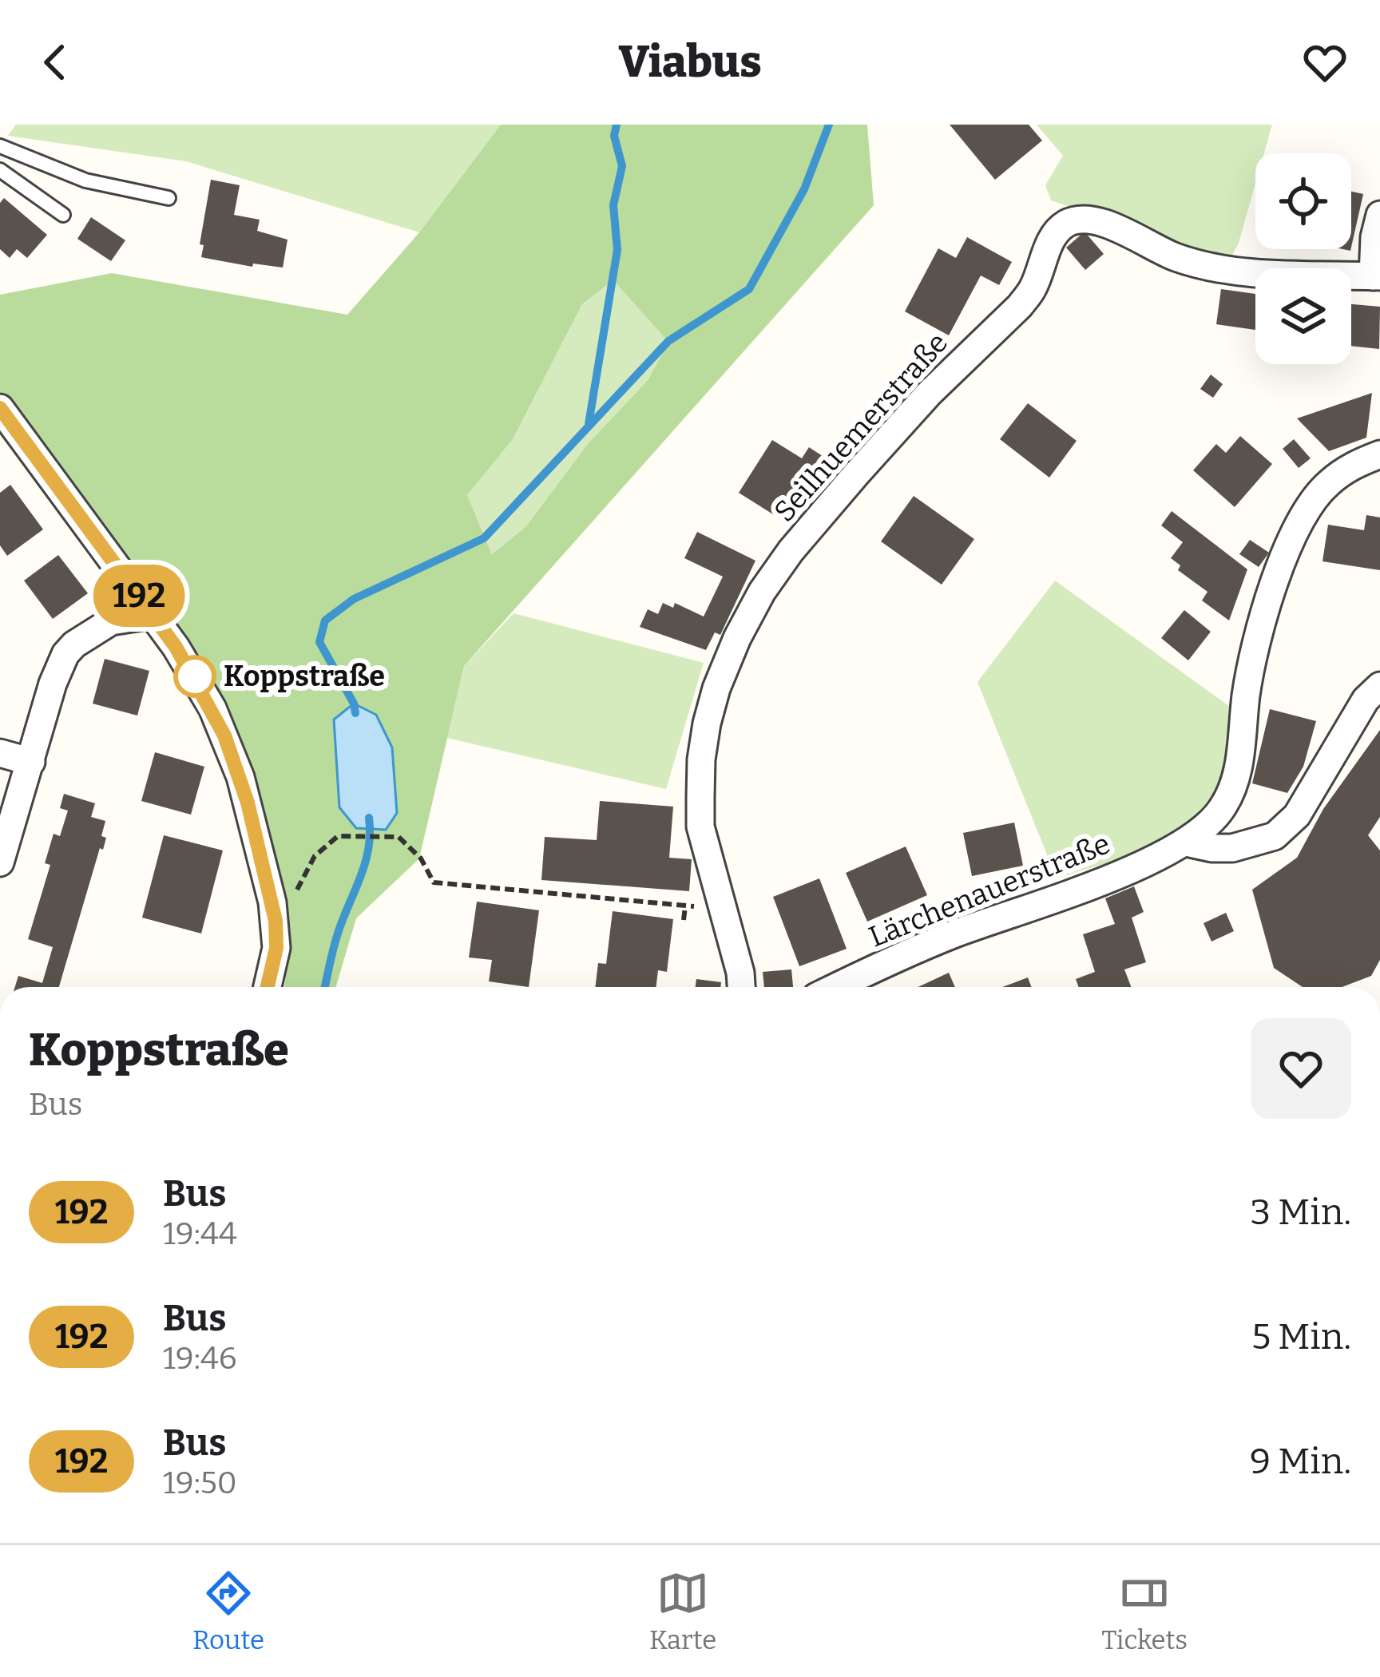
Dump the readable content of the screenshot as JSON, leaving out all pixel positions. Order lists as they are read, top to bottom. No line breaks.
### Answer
{"streets":{"street":["Seilhuemerstraße","Lärchenauerstraße"]},"places":["Koppstraße"],"lines":["bus line 192"],"page":{"header":"Viabus","on_map":"192","heading":["Koppstraße","Bus"],"list":[{"mark":"192","name":"Bus","note":"19:44","value":"3 Min."},{"mark":"192","name":"Bus","note":"19:46","value":"5 Min."},{"mark":"192","name":"Bus","note":"19:50","value":"9 Min."}],"tabs":["Route","Karte","Tickets"]}}
